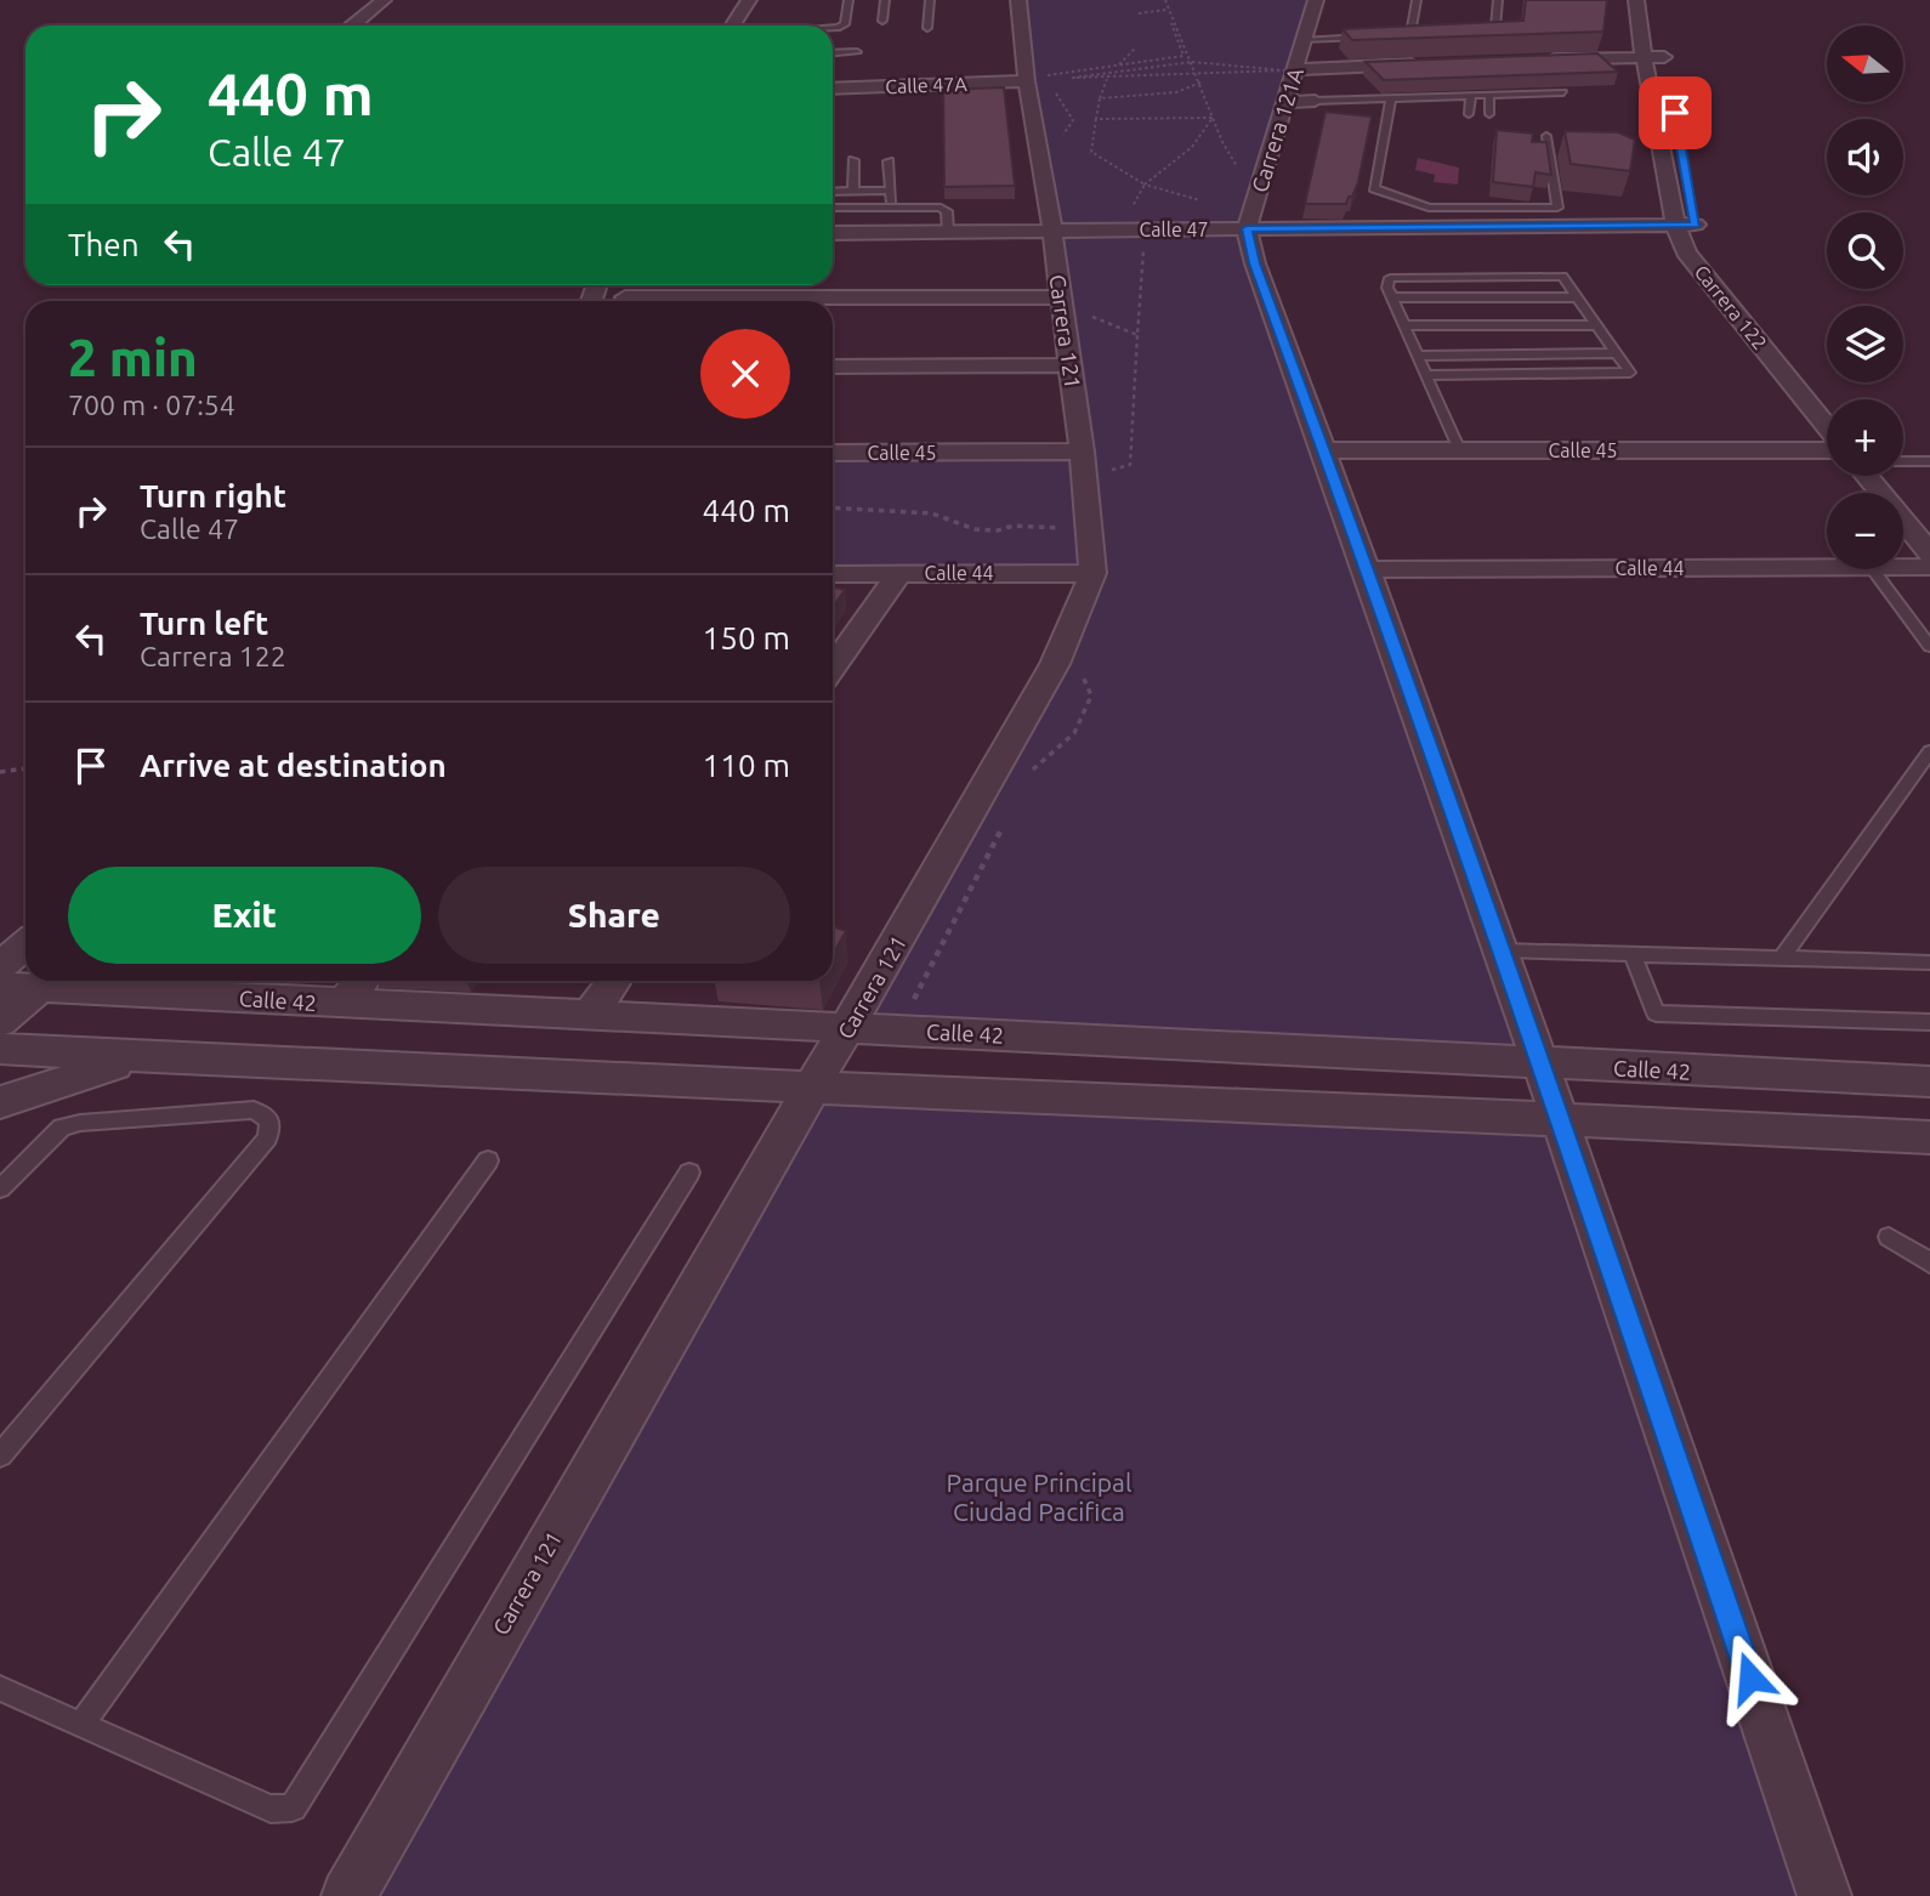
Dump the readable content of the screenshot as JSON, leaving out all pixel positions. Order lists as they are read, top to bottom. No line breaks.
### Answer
{"streets":{"street":["Calle 47A","Carrera 121A","Calle 47","Carrera 122","Carrera 121","Calle 45","Calle 44","Calle 42"]},"crossings":[["Calle 47A","Carrera 121"],["Carrera 121A","Calle 47"],["Calle 47","Carrera 122"],["Calle 47","Carrera 121"],["Carrera 121","Calle 45"],["Carrera 121","Calle 44"],["Carrera 121","Calle 42"]],"parks":["Parque Principal Ciudad Pacifica"],"north":"left","page":{"map_buttons":["+","−"],"turn":["440 m","Calle 47"],"then":"Then","heading":["2 min","700 m · 07:54"],"list":[{"name":"Turn right","note":"Calle 47","value":"440 m"},{"name":"Turn left","note":"Carrera 122","value":"150 m"},{"name":"Arrive at destination","value":"110 m"}],"buttons":["Exit","Share"]}}
